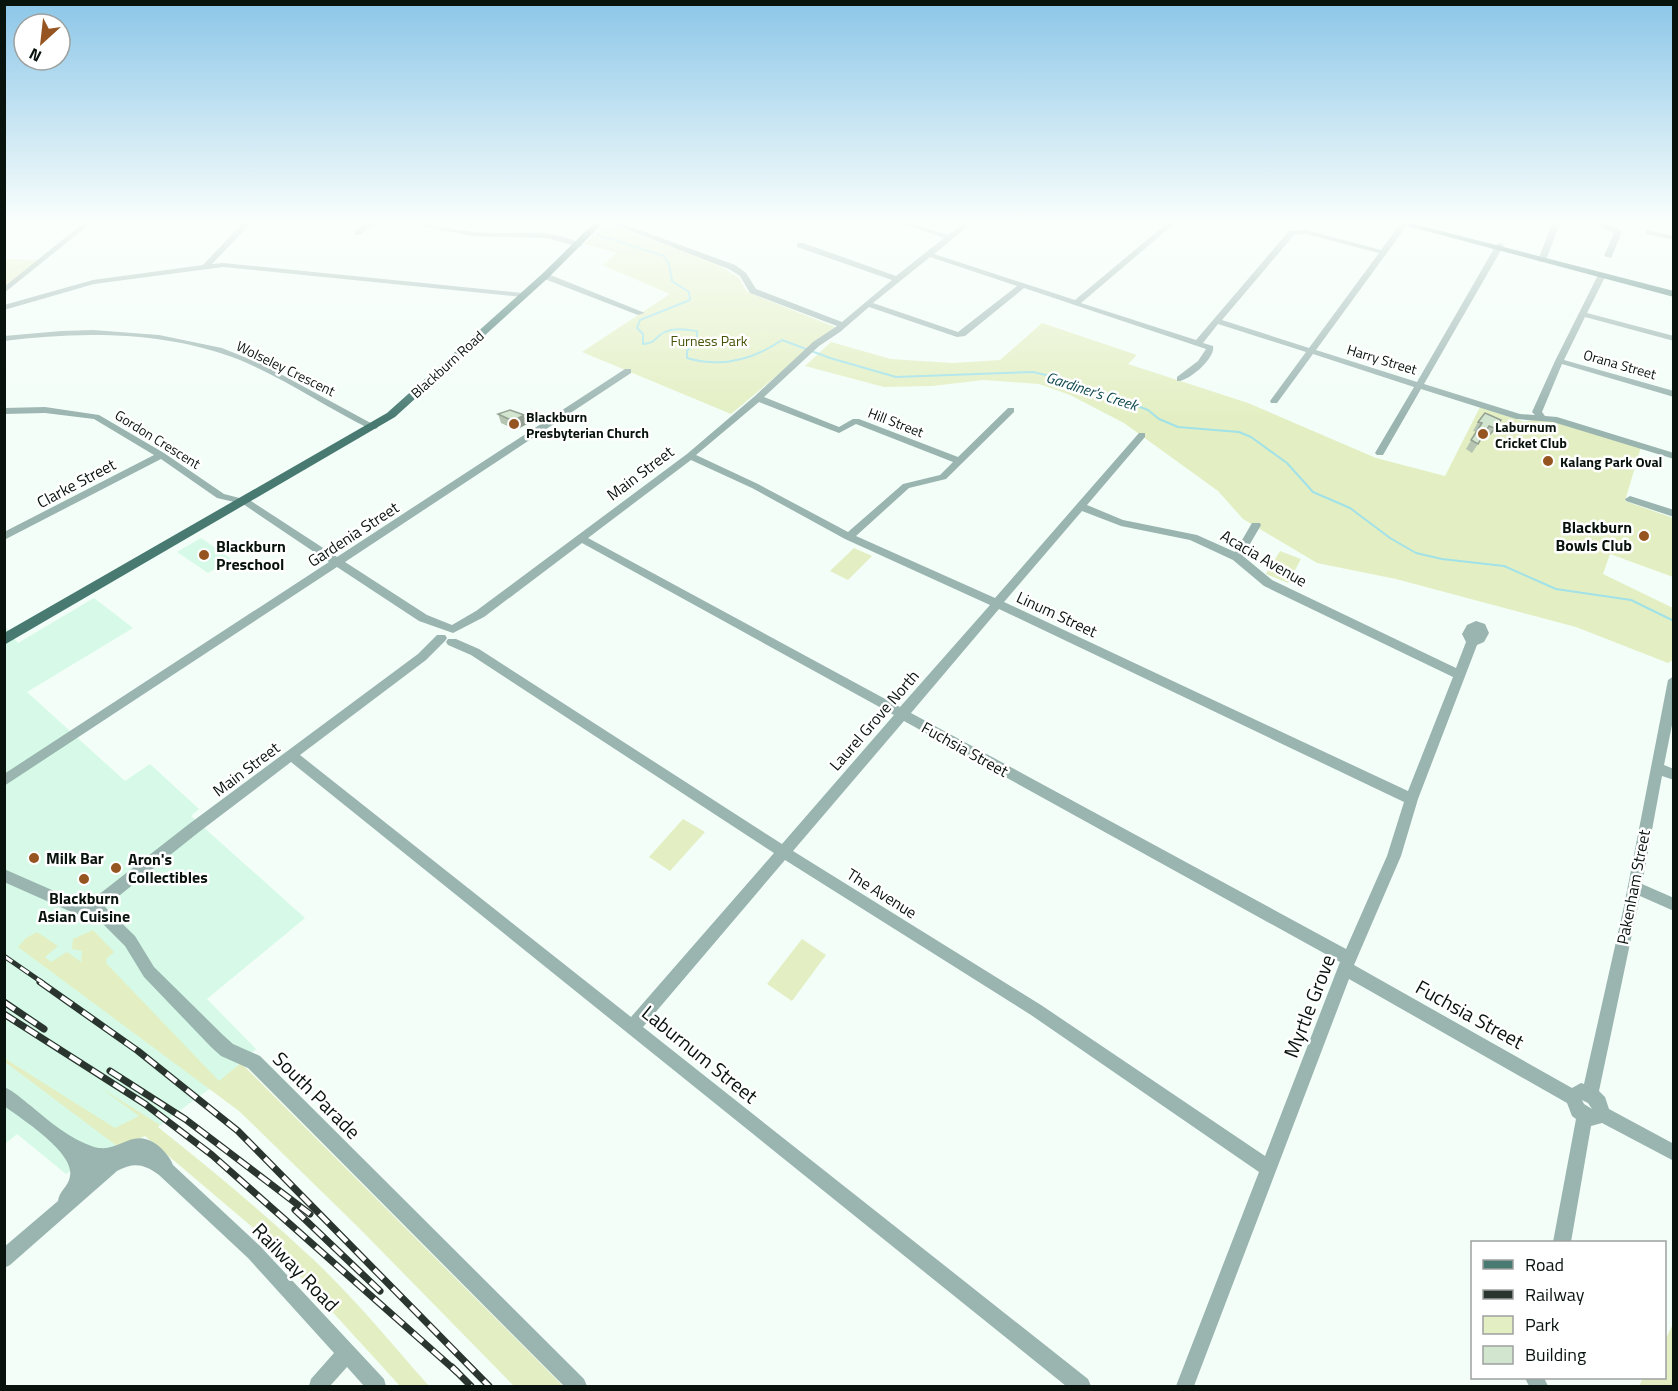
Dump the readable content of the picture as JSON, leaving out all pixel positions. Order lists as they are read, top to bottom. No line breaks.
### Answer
{"streets":{"main road":["Blackburn Road"],"street":["Harry Street","Orana Street","Wolseley Crescent","Hill Street","Gordon Crescent","Main Street","Clarke Street","Gardenia Street","Acacia Avenue","Linum Street","Laurel Grove North","Fuchsia Street","Pakenham Street","The Avenue","Myrtle Grove","Laburnum Street","South Parade","Railway Road"]},"crossings":[["Blackburn Road","Wolseley Crescent"],["Blackburn Road","Gordon Crescent"],["Blackburn Road","The Avenue"],["Hill Street","Main Street"],["Gordon Crescent","Clarke Street"],["Gordon Crescent","The Avenue"],["Main Street","Linum Street"],["Main Street","Fuchsia Street"],["Main Street","The Avenue"],["Main Street","Laburnum Street"],["Main Street","South Parade"],["Gardenia Street","The Avenue"],["Acacia Avenue","Laurel Grove North"],["Acacia Avenue","Myrtle Grove"],["Linum Street","Laurel Grove North"],["Linum Street","Myrtle Grove"],["Laurel Grove North","Fuchsia Street"],["Laurel Grove North","The Avenue"],["Laurel Grove North","Laburnum Street"],["Fuchsia Street","Myrtle Grove"],["The Avenue","Myrtle Grove"]],"water":["Gardiner's Creek"],"parks":["Furness Park"],"places":["Blackburn Presbyterian Church","Laburnum Cricket Club","Kalang Park Oval","Blackburn Bowls Club","Blackburn Preschool","Milk Bar","Aron's Collectibles","Blackburn Asian Cuisine"],"legend":["Road","Railway","Park","Building"],"north":"bottom left"}
